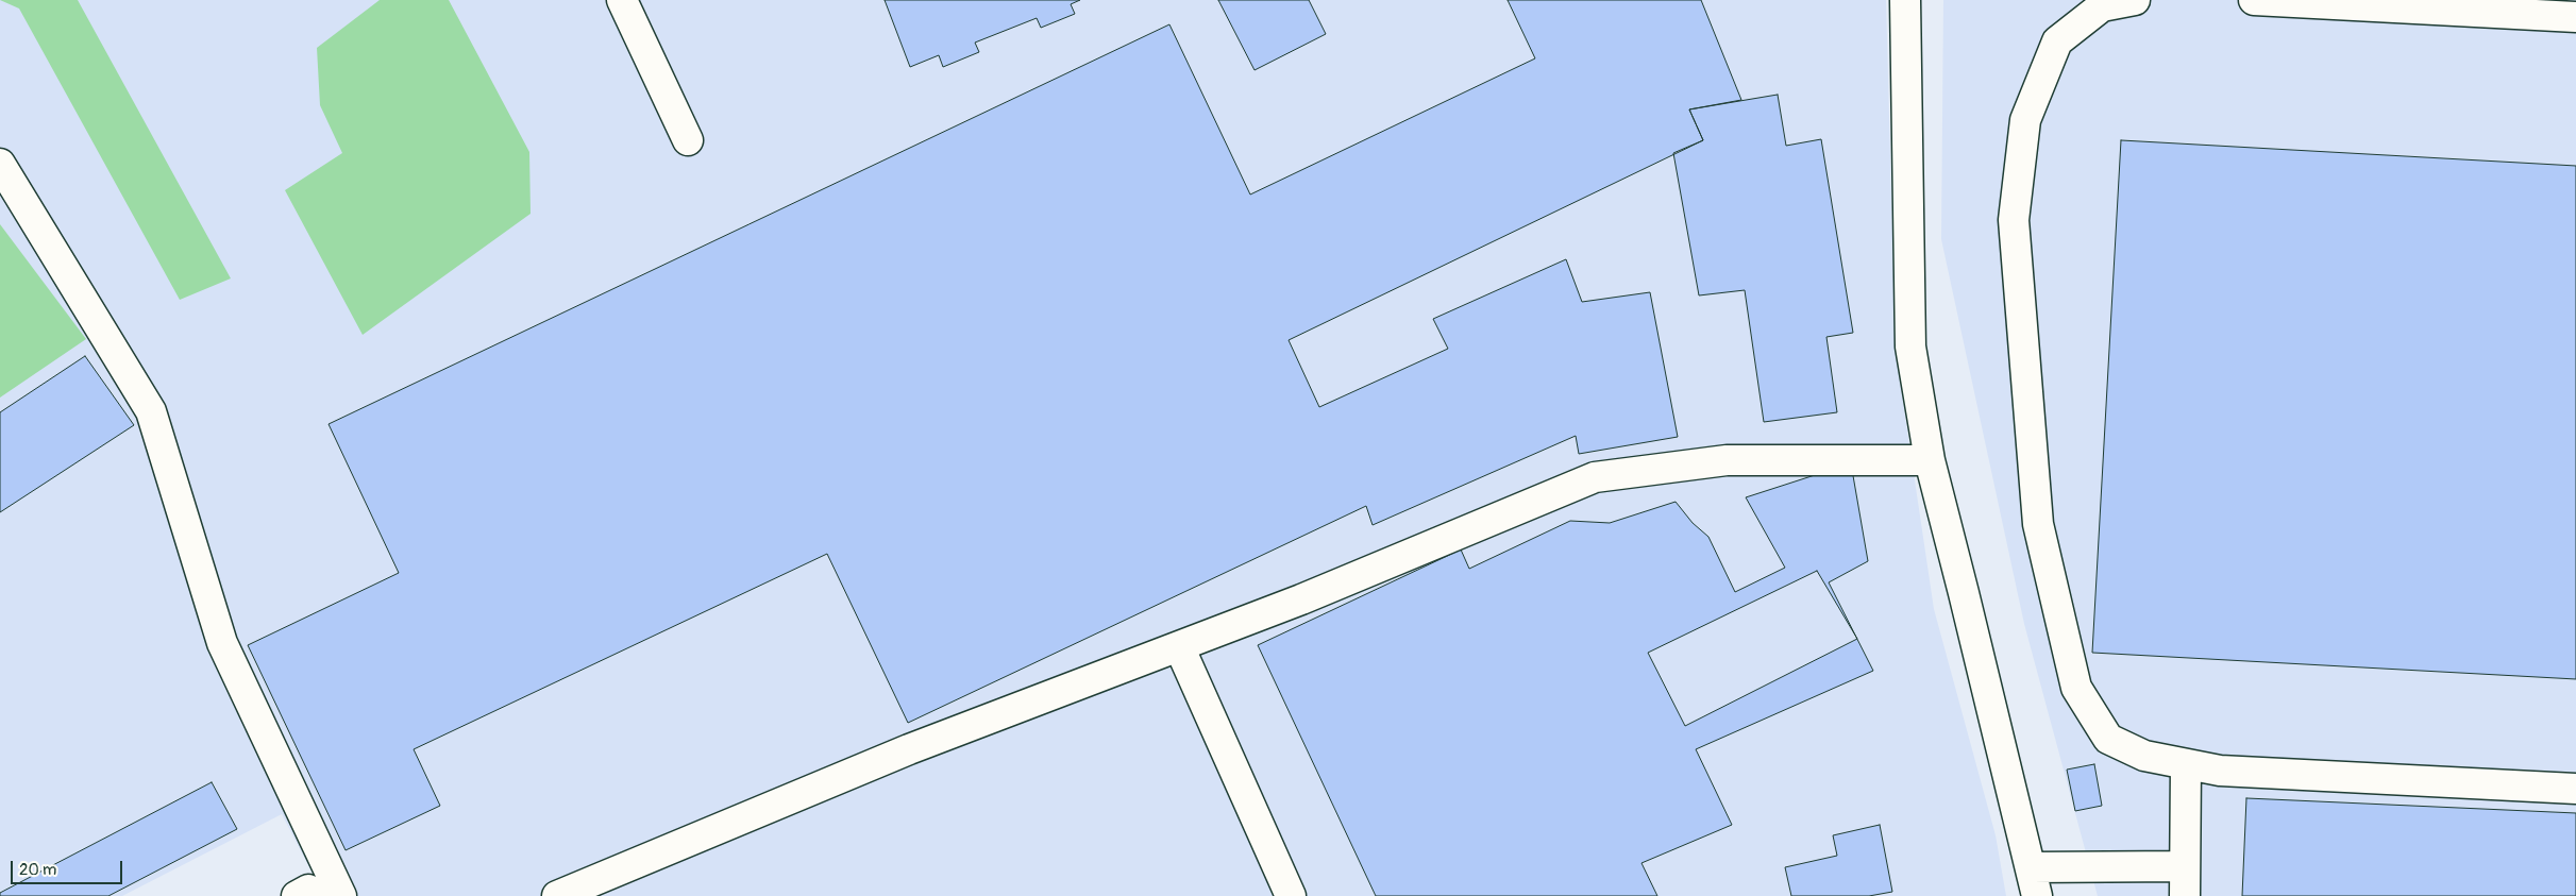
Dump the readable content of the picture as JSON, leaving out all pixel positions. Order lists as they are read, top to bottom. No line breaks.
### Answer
{"scale_bar":"20 m"}
